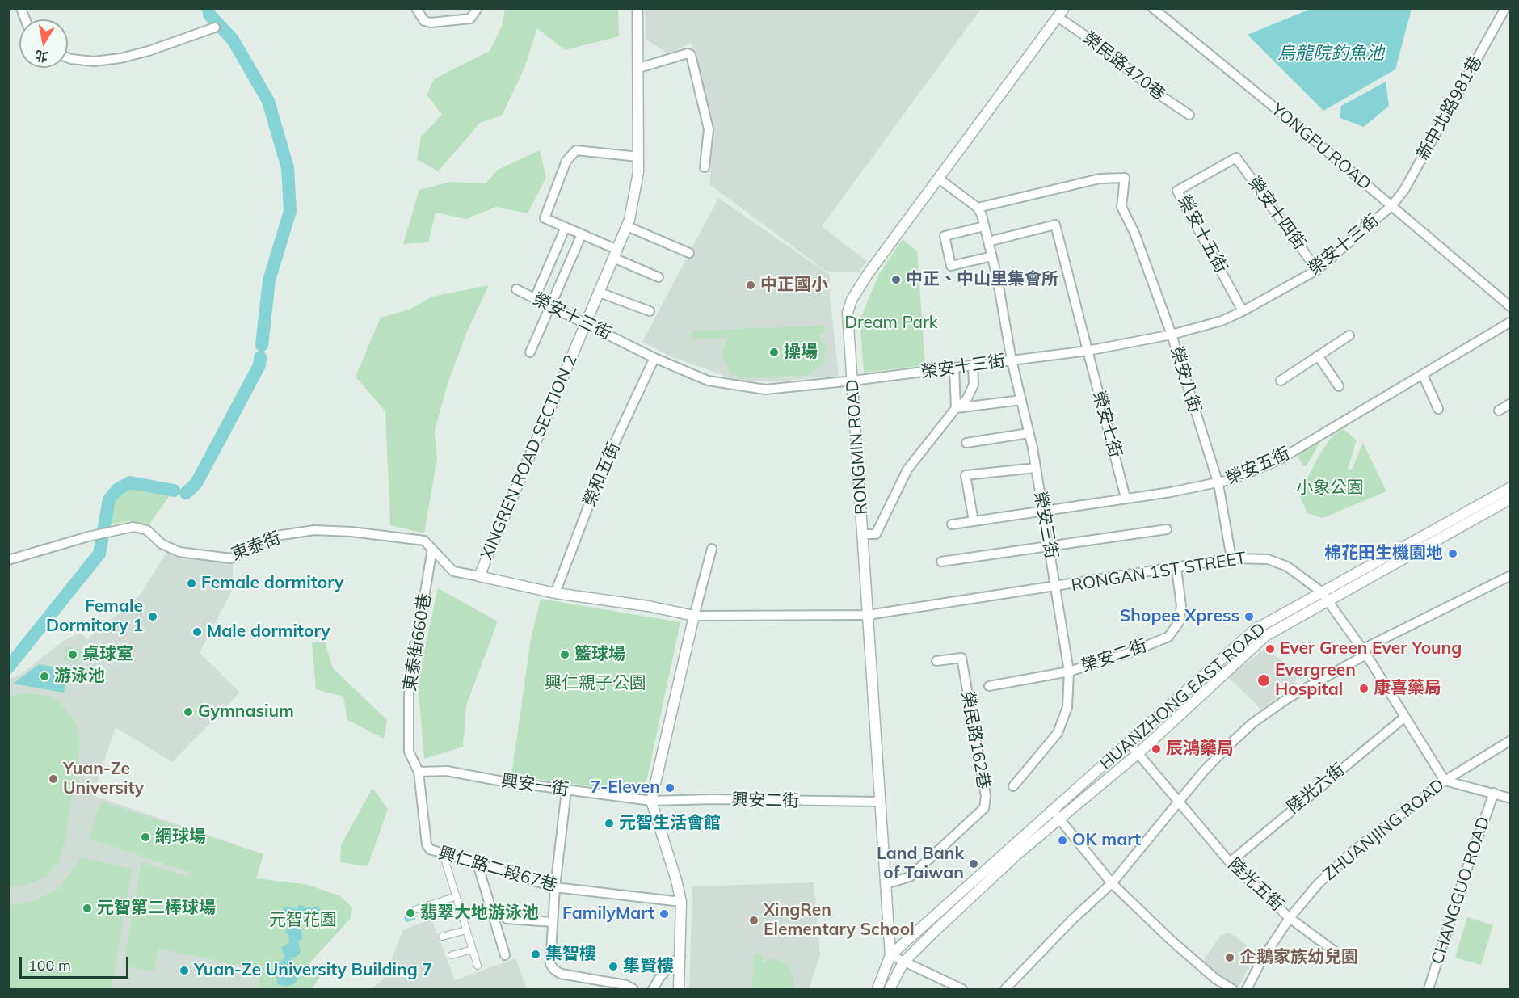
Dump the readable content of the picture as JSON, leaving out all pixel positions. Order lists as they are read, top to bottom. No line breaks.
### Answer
{"streets":{"street":["榮民路470巷","新中北路981巷","YONGFU ROAD","榮安十四街","榮安十五街","榮安十三街","榮安八街","榮安七街","RONGMIN ROAD","XINGREN ROAD SECTION 2","榮安五街","榮和五街","榮安三街","東泰街","RONGAN 1ST STREET","東泰街660巷","榮安二街","HUANZHONG EAST ROAD","榮民路162巷","興安一街","陸光六街","興安二街","ZHUANJING ROAD","興仁路二段67巷","陸光五街","CHANGGUO ROAD"]},"crossings":[["榮民路470巷","RONGMIN ROAD"],["新中北路981巷","YONGFU ROAD"],["新中北路981巷","榮安十三街"],["YONGFU ROAD","榮安十三街"],["榮安十四街","榮安十五街"],["榮安十四街","榮安十三街"],["榮安十五街","榮安十三街"],["榮安十三街","榮安八街"],["榮安十三街","榮安七街"],["榮安十三街","RONGMIN ROAD"],["榮安十三街","XINGREN ROAD SECTION 2"],["榮安十三街","榮和五街"],["榮安十三街","榮安三街"],["榮安八街","榮安五街"],["榮安八街","榮安三街"],["榮安八街","RONGAN 1ST STREET"],["榮安七街","榮安五街"],["榮安七街","榮安三街"],["RONGMIN ROAD","RONGAN 1ST STREET"],["RONGMIN ROAD","HUANZHONG EAST ROAD"],["RONGMIN ROAD","榮民路162巷"],["RONGMIN ROAD","興安二街"],["XINGREN ROAD SECTION 2","榮和五街"],["XINGREN ROAD SECTION 2","RONGAN 1ST STREET"],["榮安五街","榮安三街"],["榮安三街","RONGAN 1ST STREET"],["榮安三街","榮安二街"],["東泰街","東泰街660巷"],["RONGAN 1ST STREET","榮安二街"],["RONGAN 1ST STREET","HUANZHONG EAST ROAD"],["RONGAN 1ST STREET","陸光六街"],["RONGAN 1ST STREET","ZHUANJING ROAD"],["東泰街660巷","興安一街"],["東泰街660巷","興仁路二段67巷"],["HUANZHONG EAST ROAD","陸光五街"],["興安一街","興安二街"],["陸光六街","陸光五街"],["ZHUANJING ROAD","陸光五街"]],"water":["烏龍院釣魚池"],"parks":["Dream Park","小象公園","興仁親子公園","元智花園"],"places":["中正、中山里集會所","中正國小","操場","棉花田生機園地","Female dormitory","Female Dormitory 1","Shopee Xpress","Male dormitory","Ever Green Ever Young","桌球室","籃球場","游泳池","Evergreen Hospital","康喜藥局","Gymnasium","辰鴻藥局","Yuan-Ze University","7-Eleven","元智生活會館","網球場","OK mart","Land Bank of Taiwan","元智第二棒球場","翡翠大地游泳池","FamilyMart","XingRen Elementary School","集智樓","企鵝家族幼兒園","集賢樓","Yuan-Ze University Building 7"],"scale_bar":"100 m","north":"bottom"}
